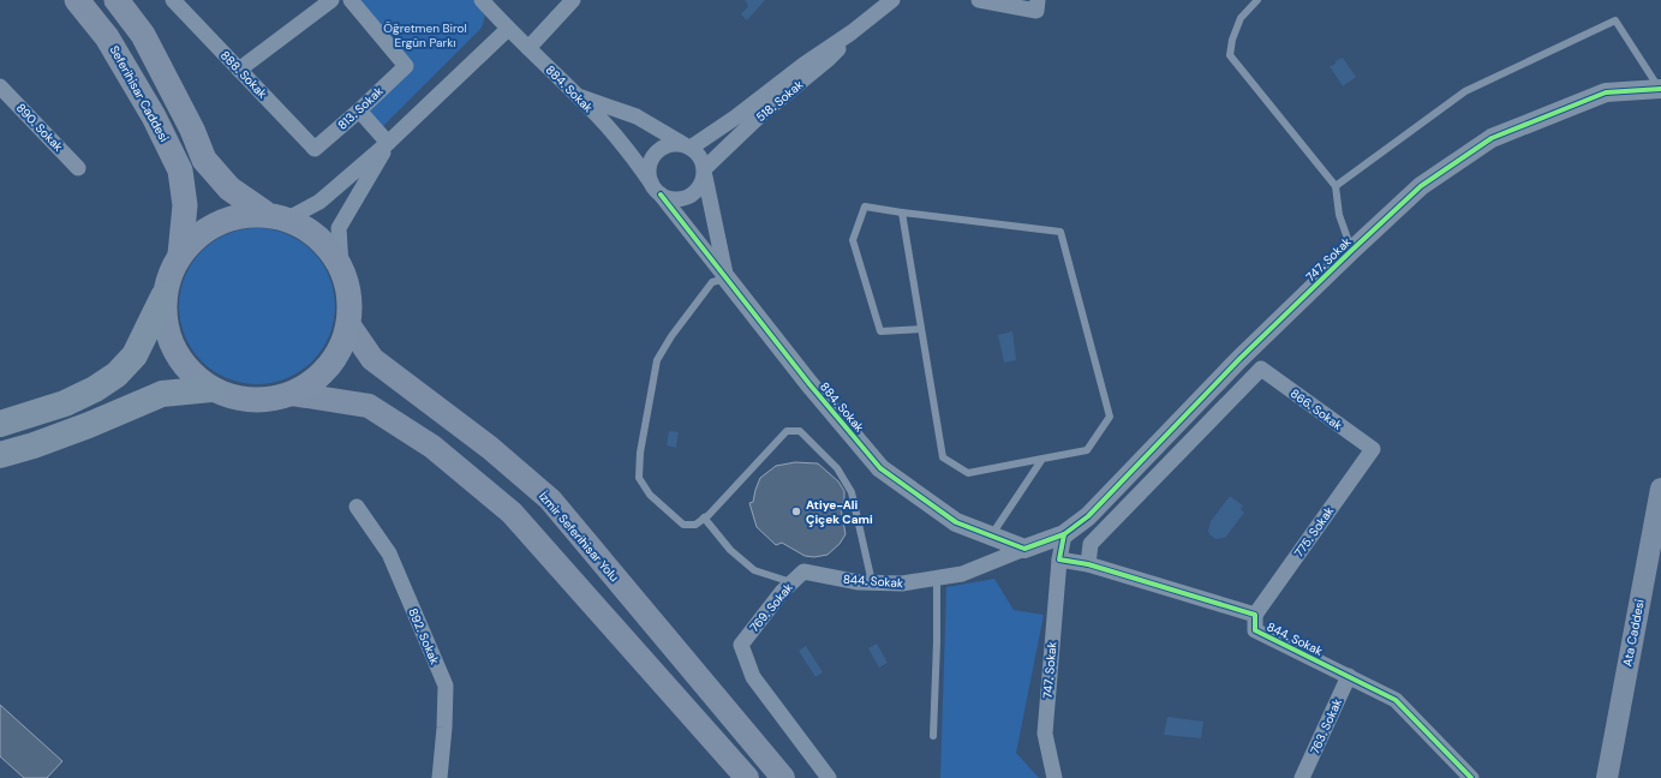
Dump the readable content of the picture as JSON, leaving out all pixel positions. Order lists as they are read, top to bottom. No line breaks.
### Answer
{"streets":{"highway":["Seferihisar Caddesi"],"main road":["İzmir Seferihisar Yolu","Ata Caddesi"],"street":["888. Sokak","884. Sokak","518. Sokak","813. Sokak","890. Sokak","747. Sokak","866. Sokak","775. Sokak","844. Sokak","769. Sokak","892. Sokak","763. Sokak"]},"crossings":[["888. Sokak","813. Sokak"],["884. Sokak","518. Sokak"],["884. Sokak","844. Sokak"],["747. Sokak","844. Sokak"],["866. Sokak","775. Sokak"],["866. Sokak","844. Sokak"],["775. Sokak","844. Sokak"],["844. Sokak","769. Sokak"],["844. Sokak","763. Sokak"]],"parks":["Öğretmen Birol Ergün Parkı"],"places":["Atiye-Ali Çiçek Cami"]}
